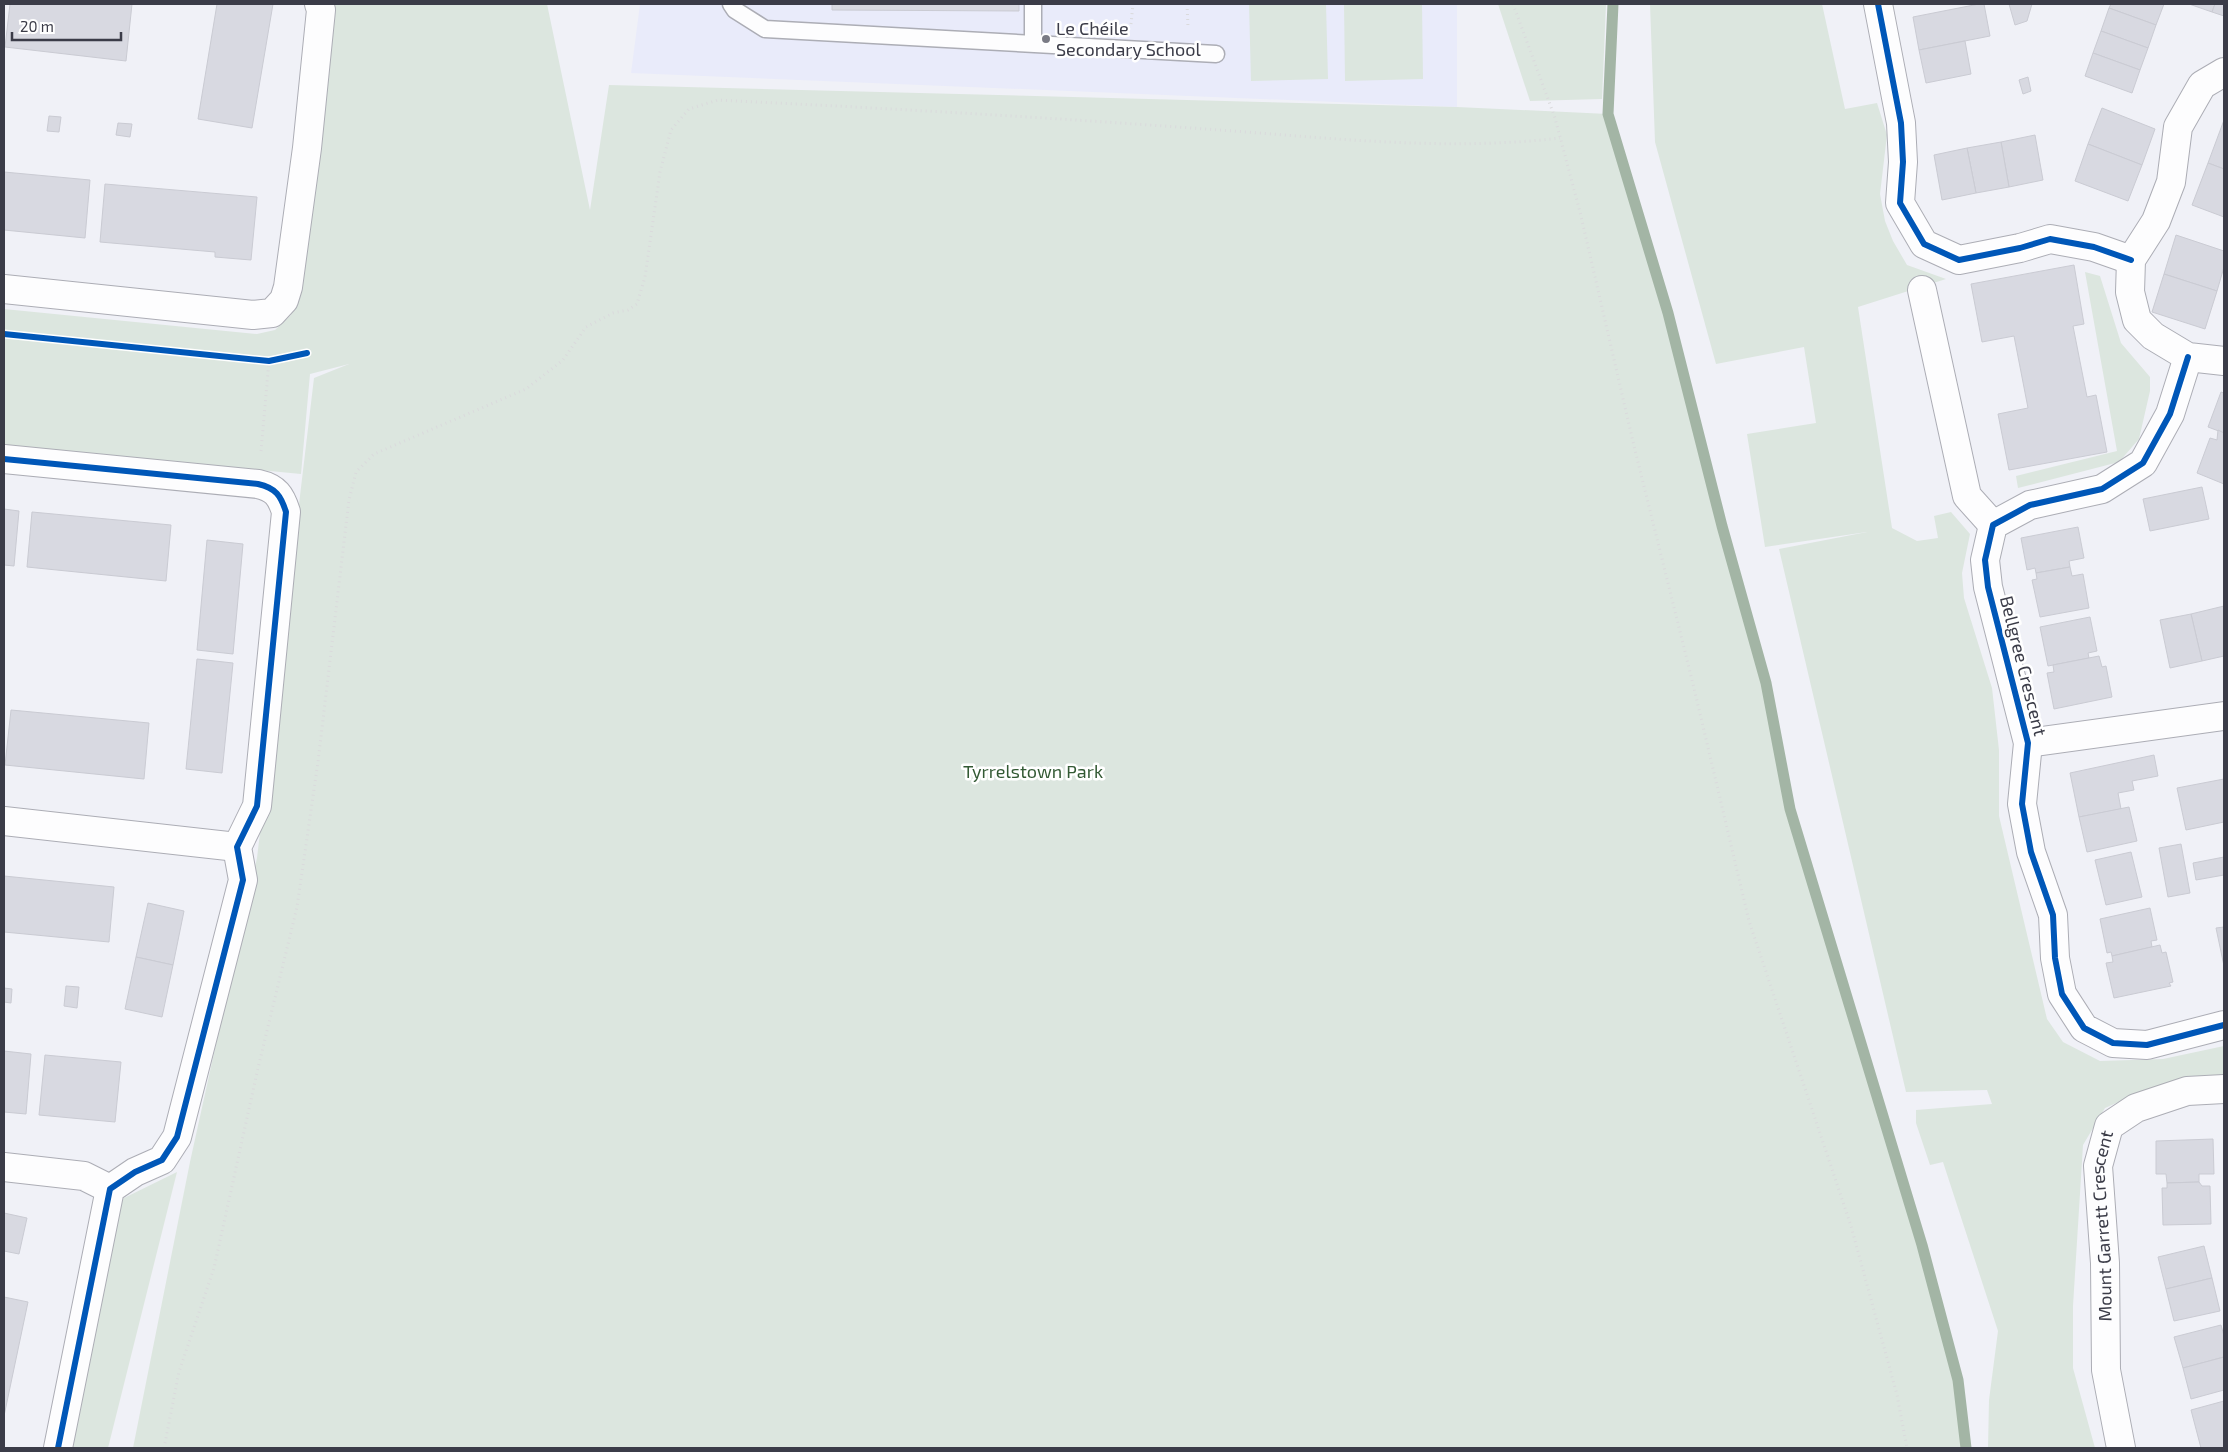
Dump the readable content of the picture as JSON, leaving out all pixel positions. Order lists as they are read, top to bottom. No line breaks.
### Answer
{"streets":{"street":["Bellgree Crescent","Mount Garrett Crescent"]},"parks":["Tyrrelstown Park"],"places":["Le Chéile Secondary School"],"scale_bar":"20 m"}
